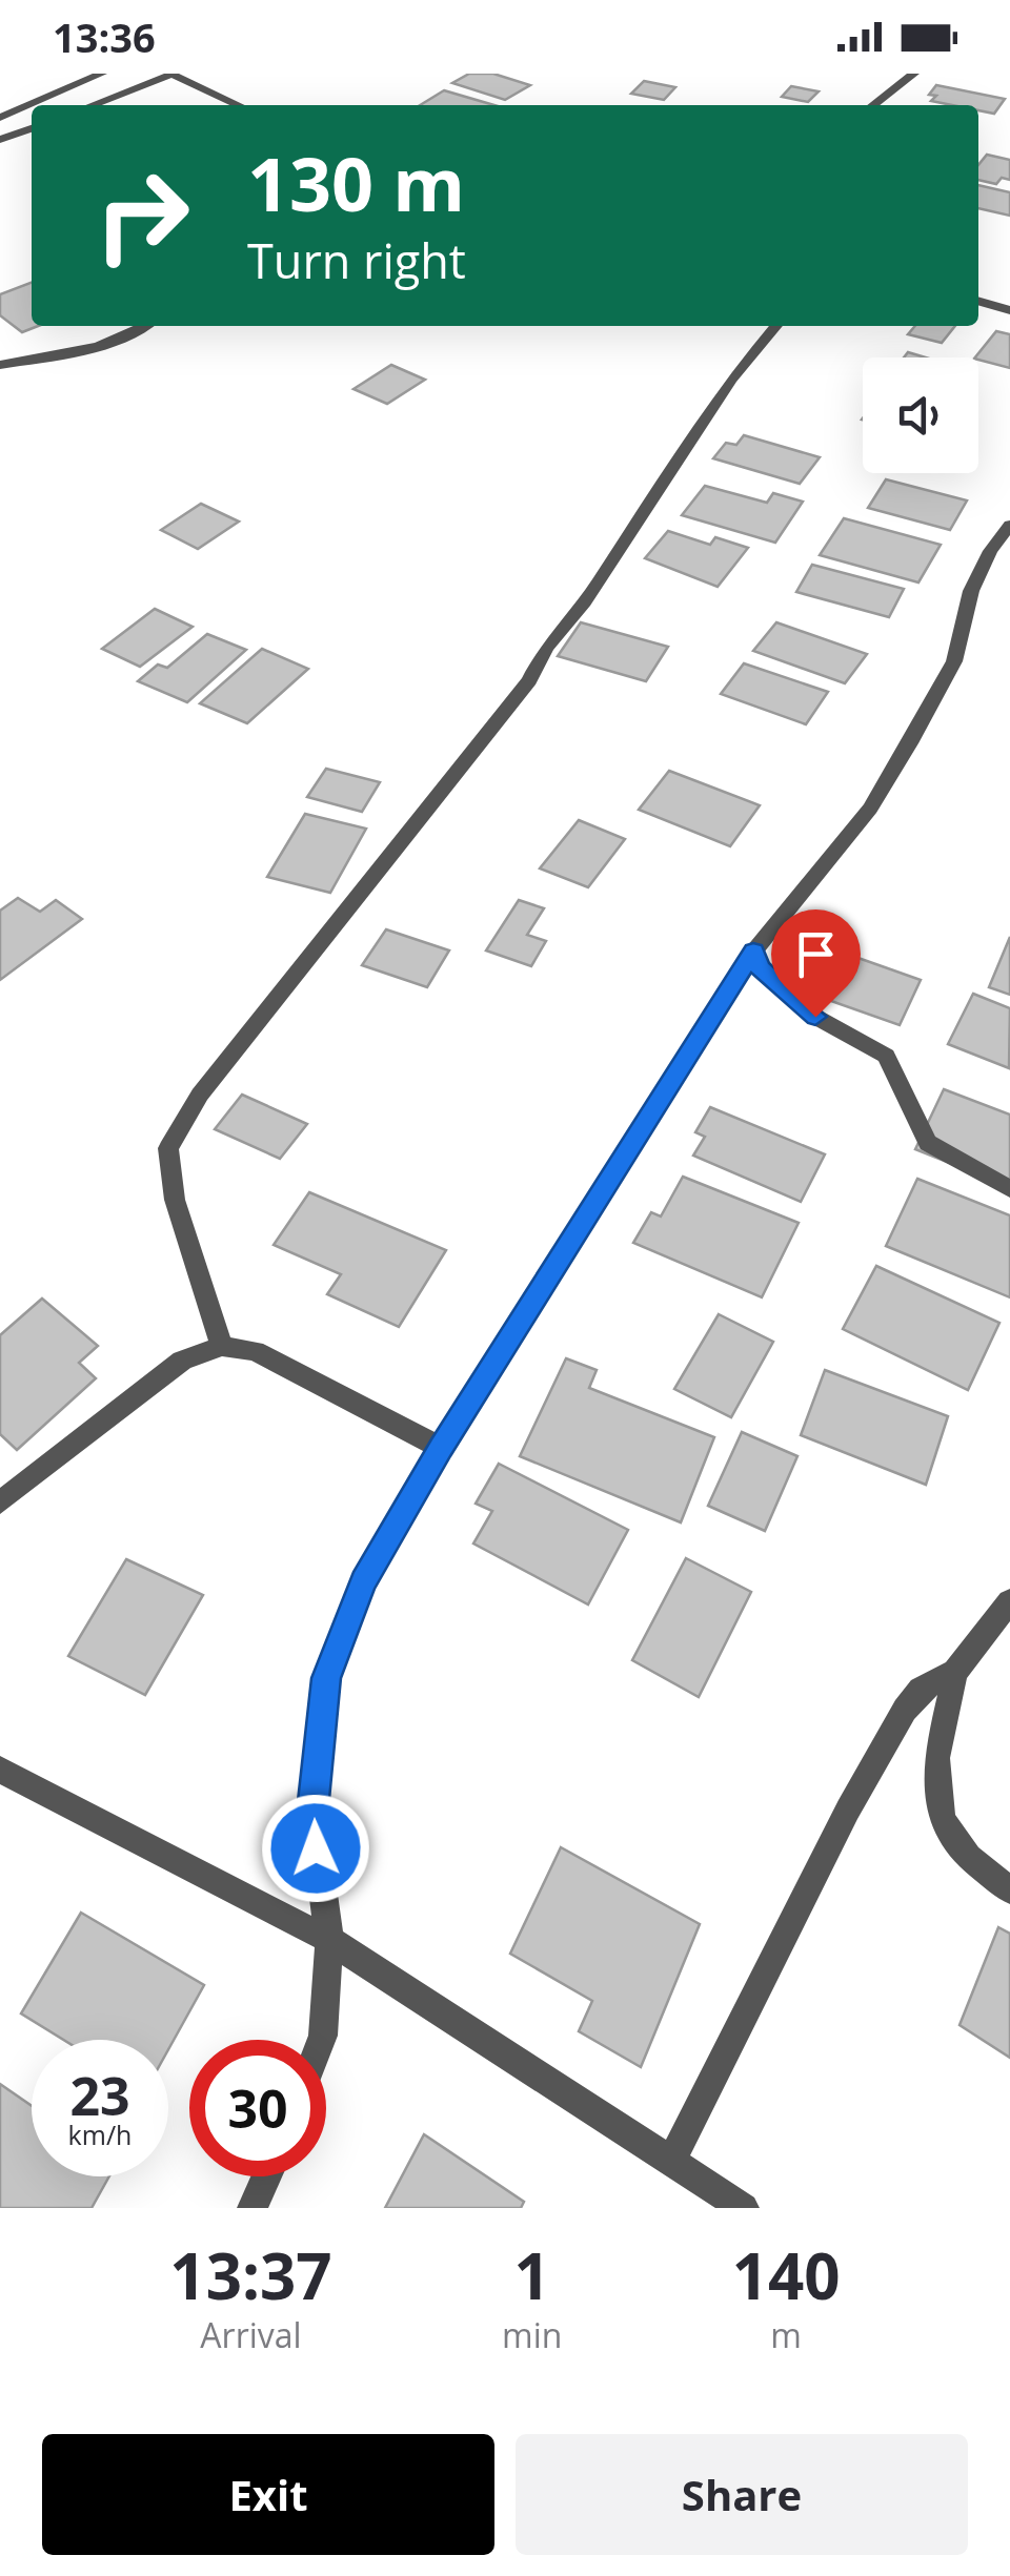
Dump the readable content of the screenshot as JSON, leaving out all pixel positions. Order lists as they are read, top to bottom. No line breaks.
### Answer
{"page":{"status":"13:36","turn":["130 m","Turn right"],"speed":"23 km/h","limit":"30","eta":["13:37","Arrival","1","min","140","m"],"buttons":["Exit","Share"]}}
